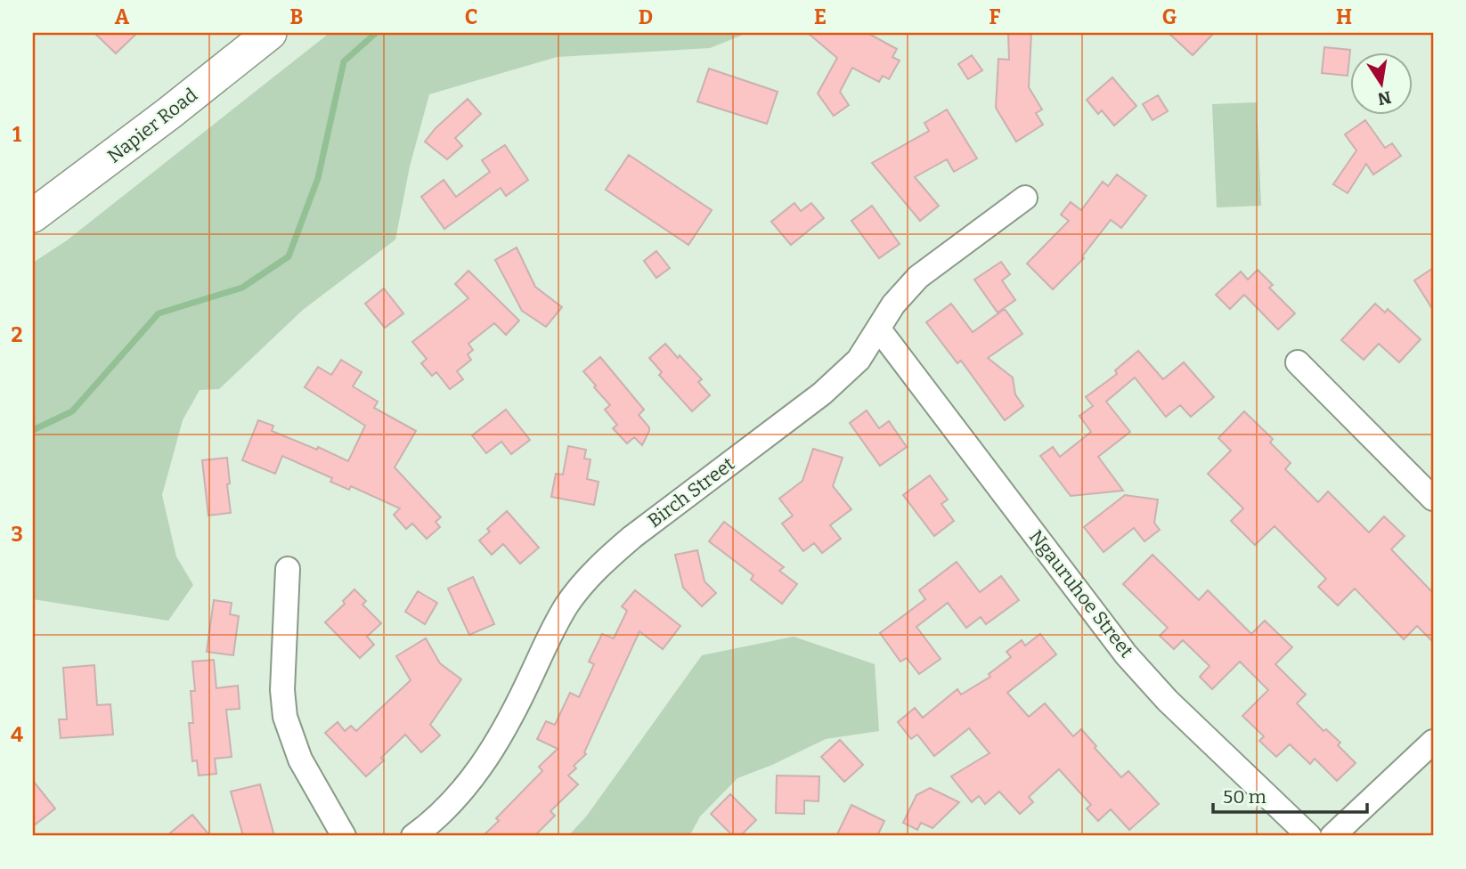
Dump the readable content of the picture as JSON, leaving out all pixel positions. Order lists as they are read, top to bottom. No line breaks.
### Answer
{"streets":{"main road":["Napier Road"],"street":["Birch Street","Ngauruhoe Street"]},"crossings":[["Birch Street","Ngauruhoe Street"]],"scale_bar":"50 m","north":"bottom","grid":{"columns":["A","B","C","D","E","F","G","H"],"rows":["1","2","3","4"]}}
